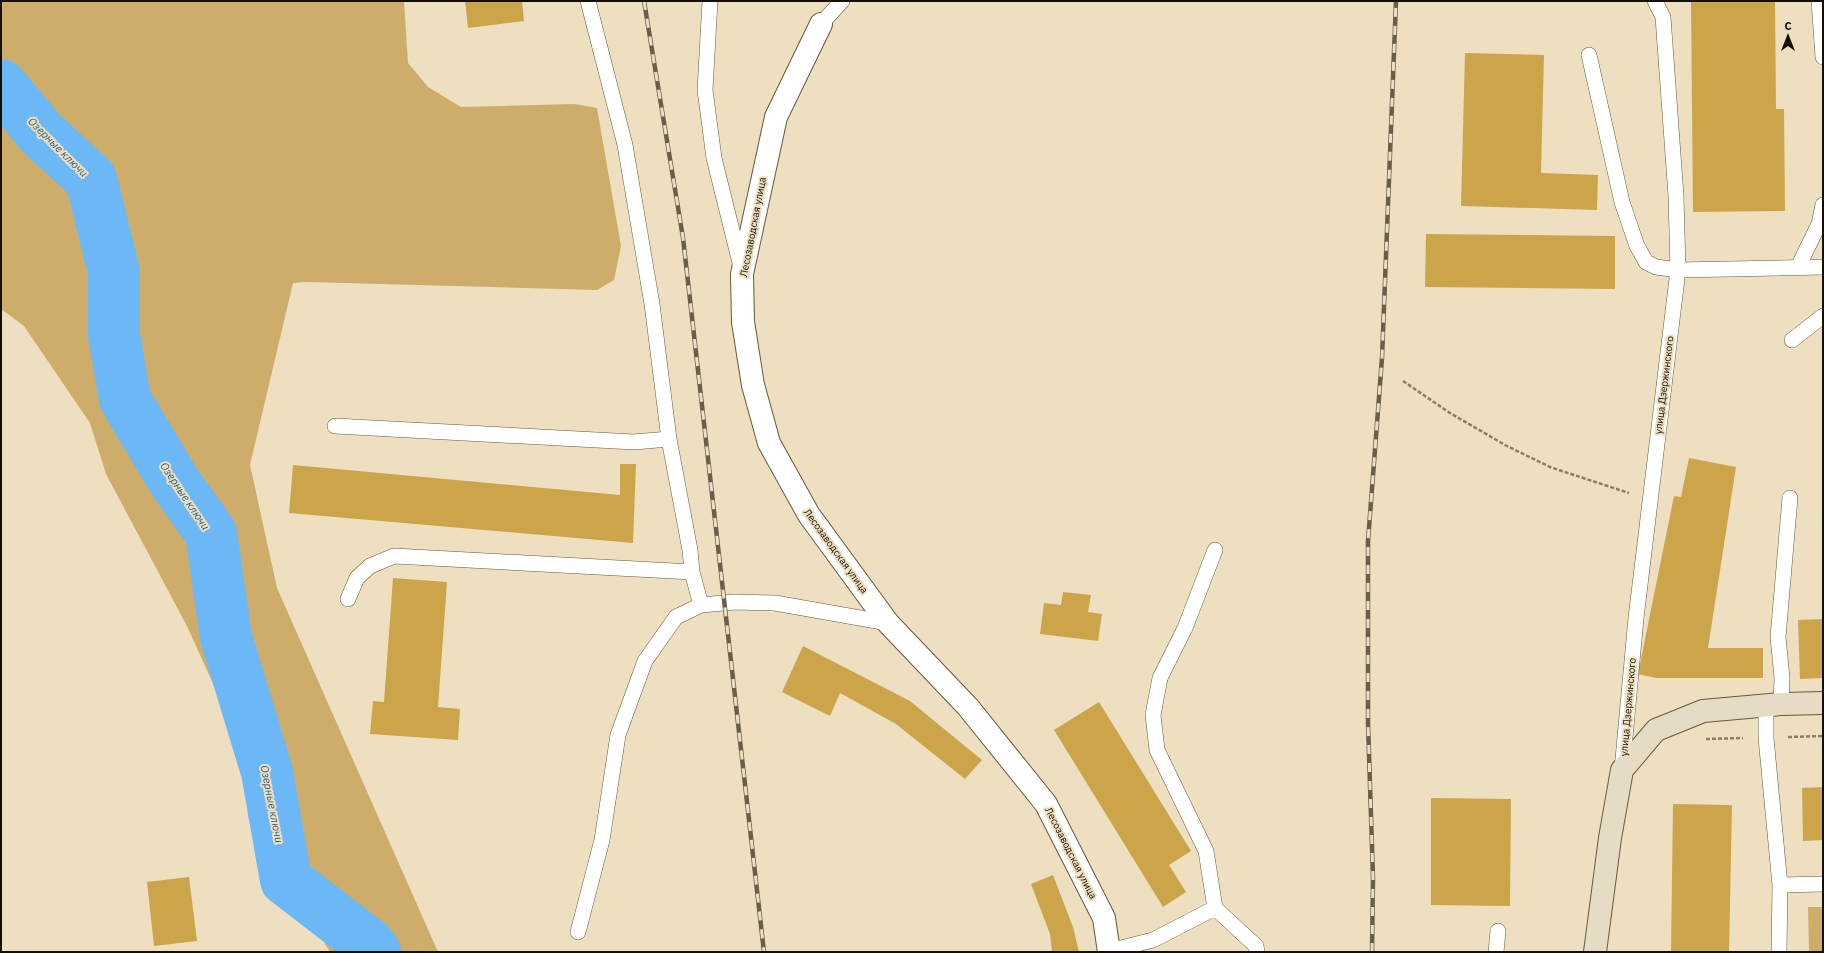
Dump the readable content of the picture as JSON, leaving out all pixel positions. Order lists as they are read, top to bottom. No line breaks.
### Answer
{"streets":{"street":["Лесозаводская улица","улица Дзержинского"]},"water":["Озерные ключи"],"north":"top"}
